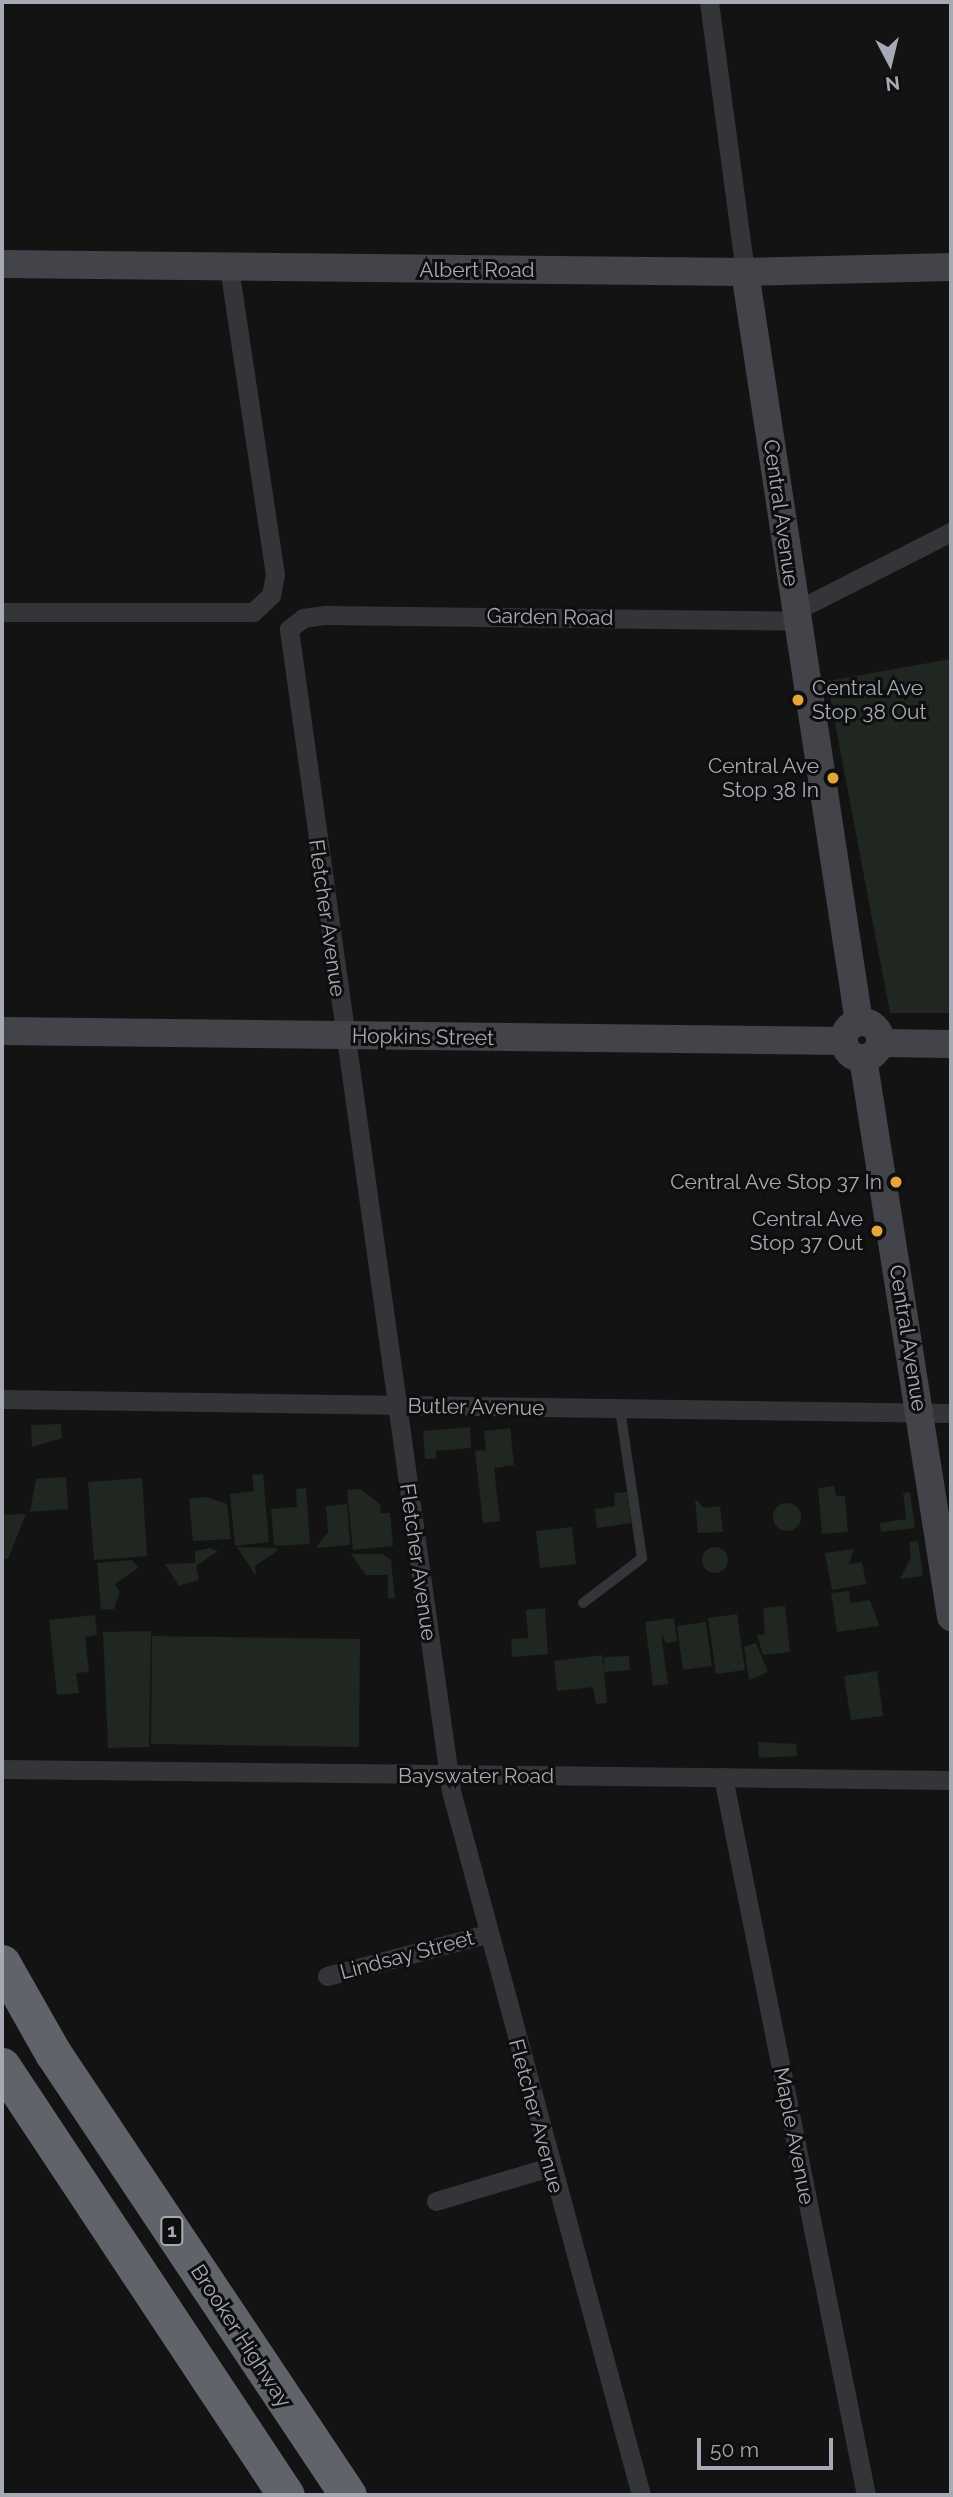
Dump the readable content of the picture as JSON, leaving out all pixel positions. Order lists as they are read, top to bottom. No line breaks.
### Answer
{"streets":{"highway":["1","Brooker Highway"],"street":["Albert Road","Central Avenue","Garden Road","Fletcher Avenue","Hopkins Street","Butler Avenue","Bayswater Road","Lindsay Street","Maple Avenue"]},"crossings":[["Albert Road","Central Avenue"],["Central Avenue","Garden Road"],["Central Avenue","Hopkins Street"],["Central Avenue","Butler Avenue"],["Garden Road","Fletcher Avenue"],["Fletcher Avenue","Hopkins Street"],["Fletcher Avenue","Butler Avenue"],["Fletcher Avenue","Bayswater Road"],["Fletcher Avenue","Lindsay Street"],["Bayswater Road","Maple Avenue"]],"places":["Central Ave Stop 38 Out","Central Ave Stop 38 In","Central Ave Stop 37 In","Central Ave Stop 37 Out"],"scale_bar":"50 m","north":"bottom"}
